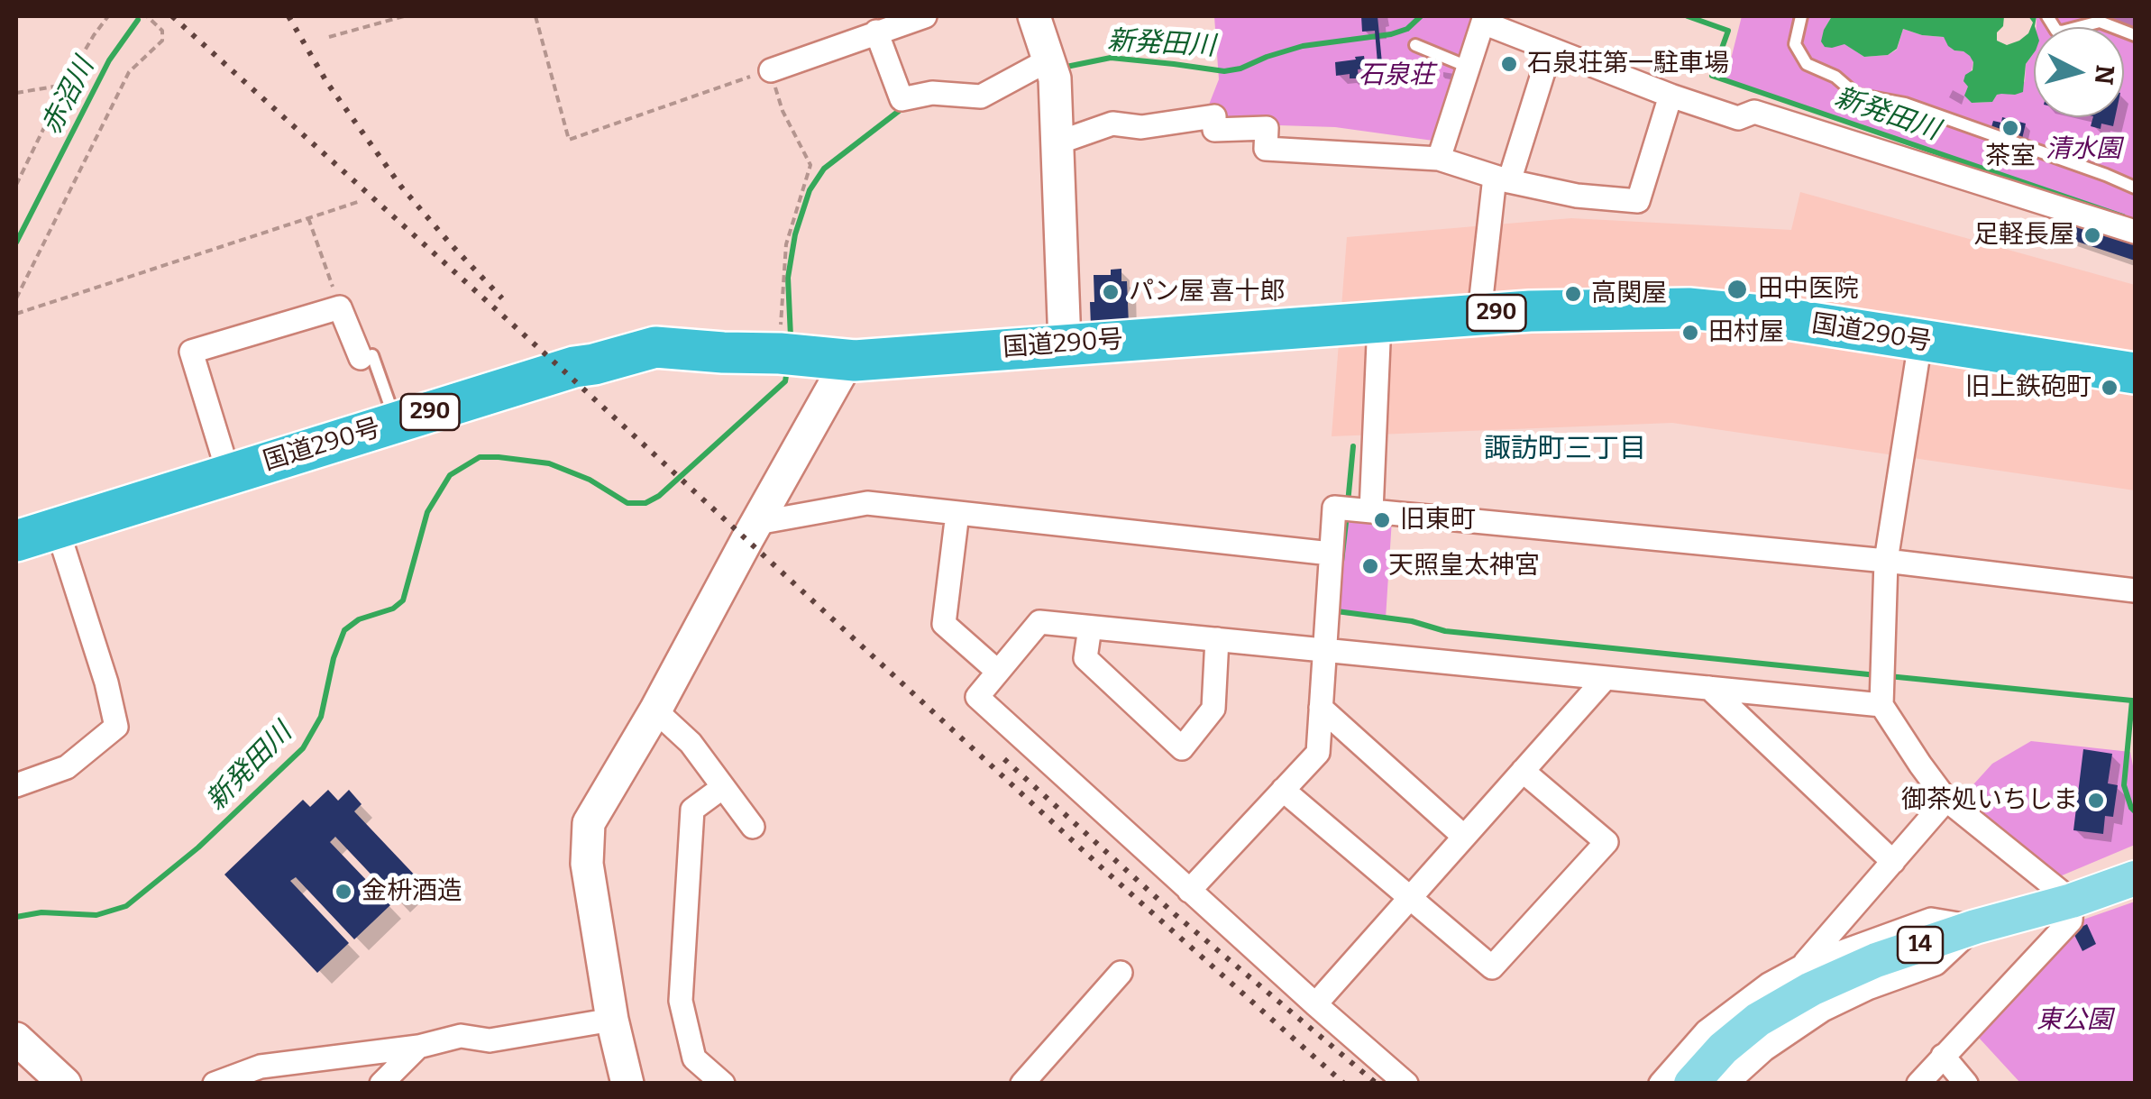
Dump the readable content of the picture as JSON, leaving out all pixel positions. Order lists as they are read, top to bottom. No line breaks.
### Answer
{"streets":{"highway":["290","国道290号"],"main road":["14"]},"districts":["諏訪町三丁目"],"water":["新発田川","赤沼川"],"parks":["石泉荘","清水園","東公園"],"places":["石泉荘第一駐車場","茶室","足軽長屋","田中医院","パン屋 喜十郎","高関屋","田村屋","旧上鉄砲町","旧東町","天照皇太神宮","御茶処いちしま","金枡酒造"],"north":"right"}
